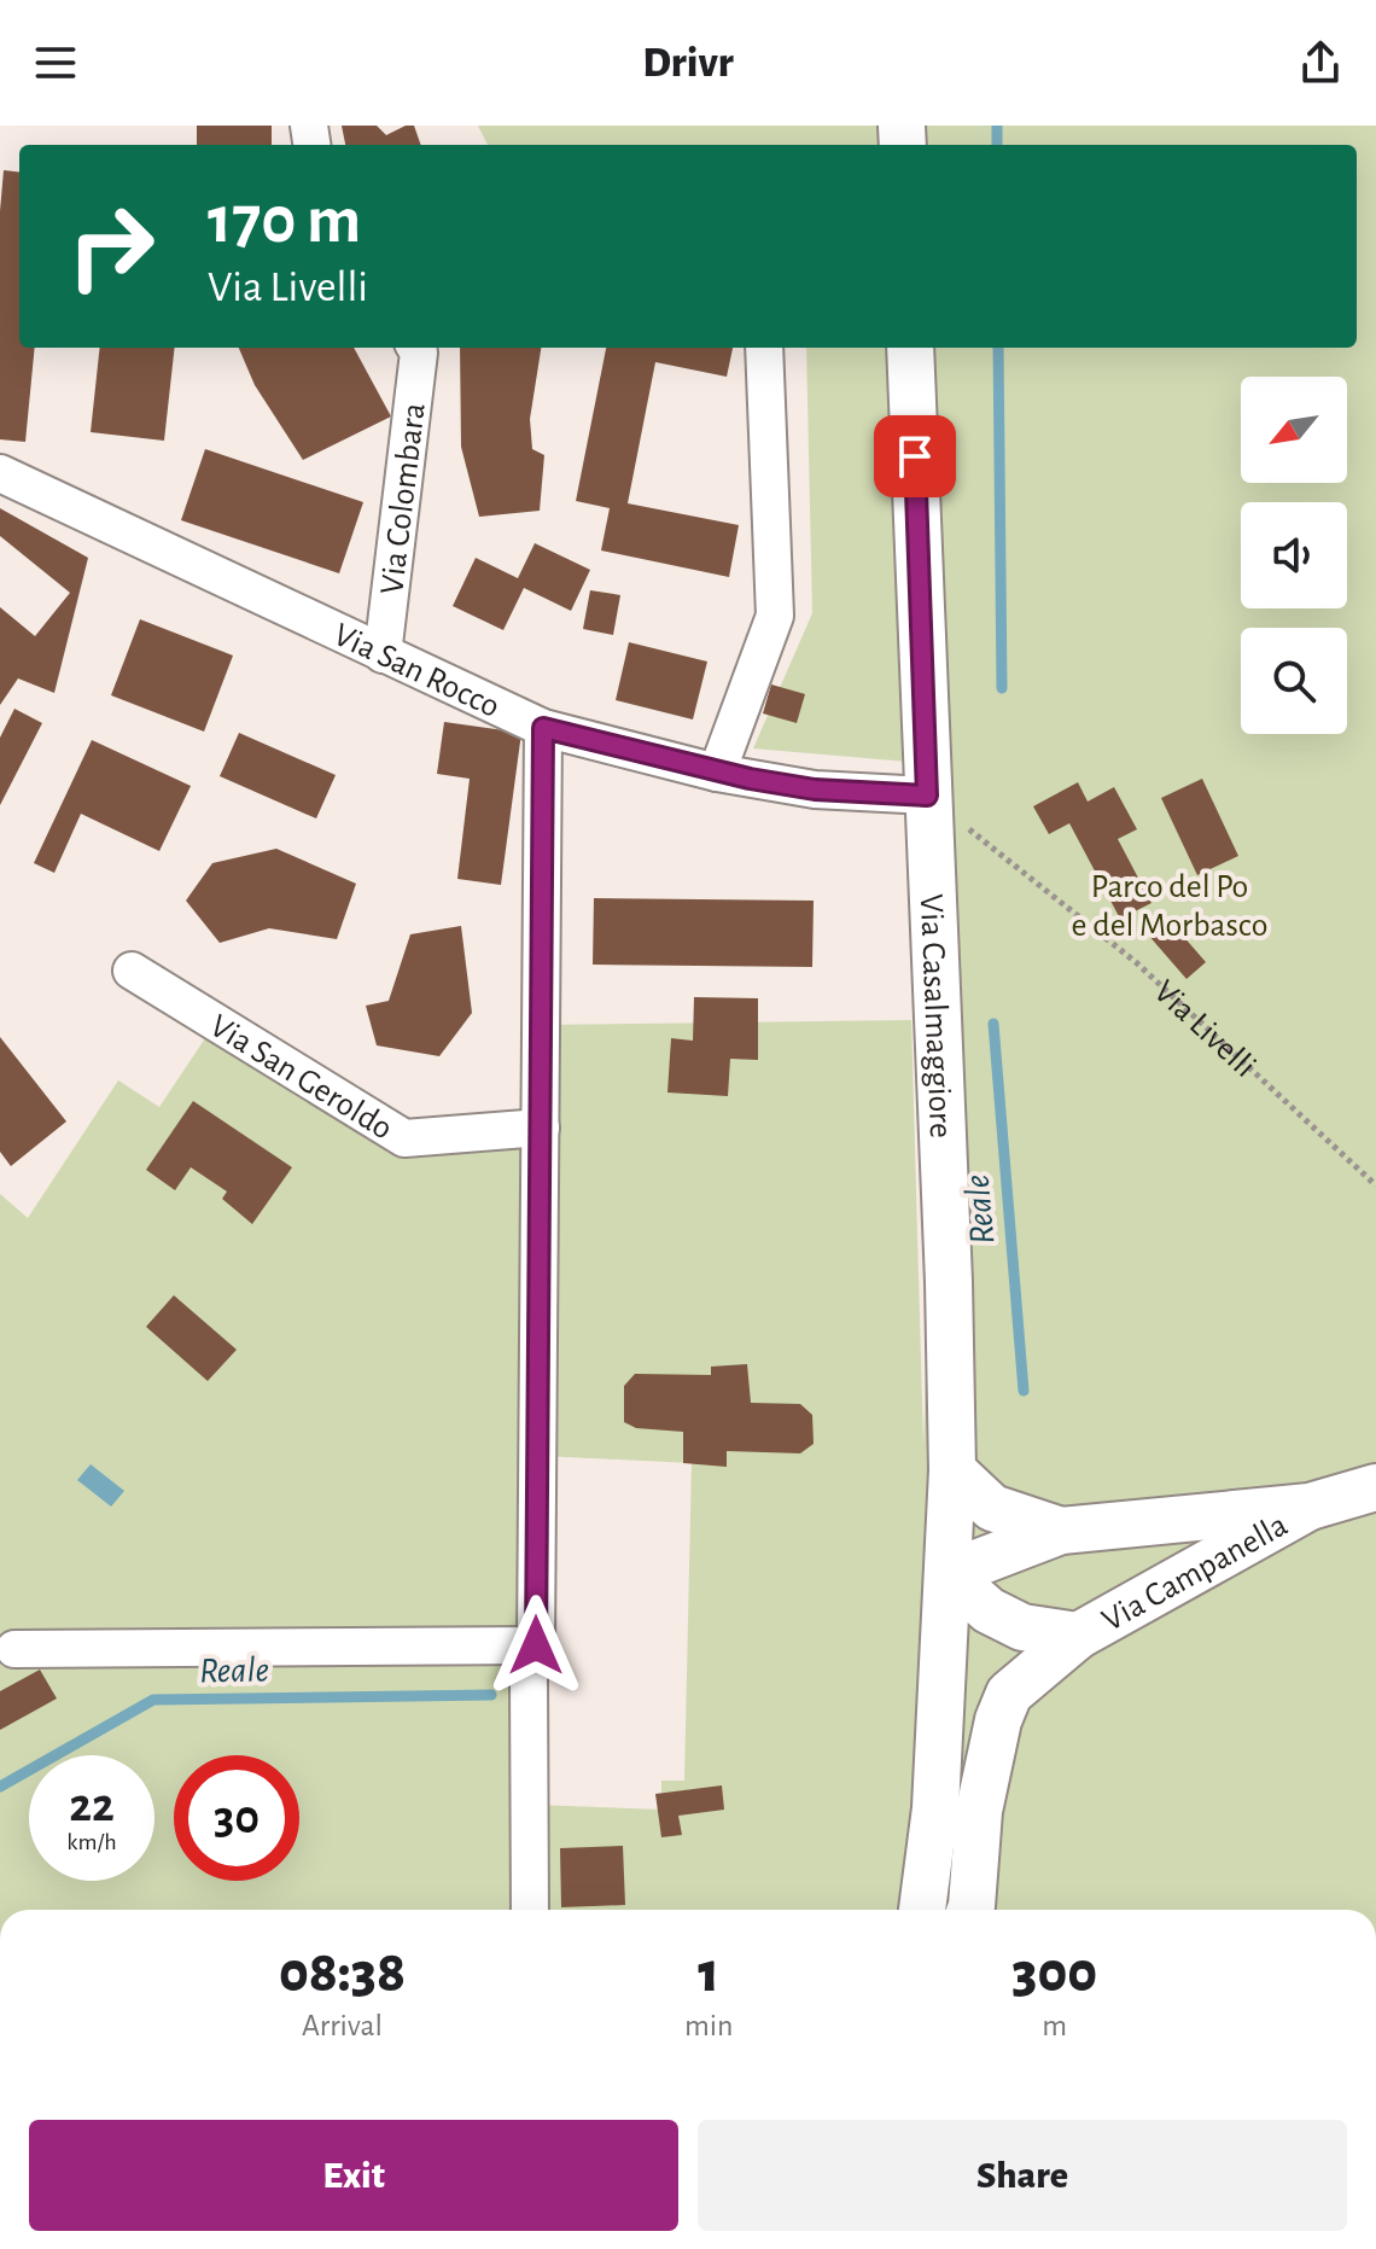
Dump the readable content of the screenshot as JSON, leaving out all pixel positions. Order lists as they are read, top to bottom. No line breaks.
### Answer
{"streets":{"main road":["Via Casalmaggiore","Via Campanella"],"street":["Via Colombara","Via San Rocco","Via San Geroldo"],"path":["Via Livelli"]},"crossings":[["Via Colombara","Via San Rocco"],["Via San Rocco","Via San Geroldo"],["Via Casalmaggiore","Via Livelli"],["Via Casalmaggiore","Via Campanella"]],"water":["Reale"],"parks":["Parco del Po e del Morbasco"],"north":"bottom left","page":{"header":"Drivr","turn":["170 m","Via Livelli"],"speed":"22 km/h","limit":"30","eta":["08:38","Arrival","1","min","300","m"],"buttons":["Exit","Share"]}}
